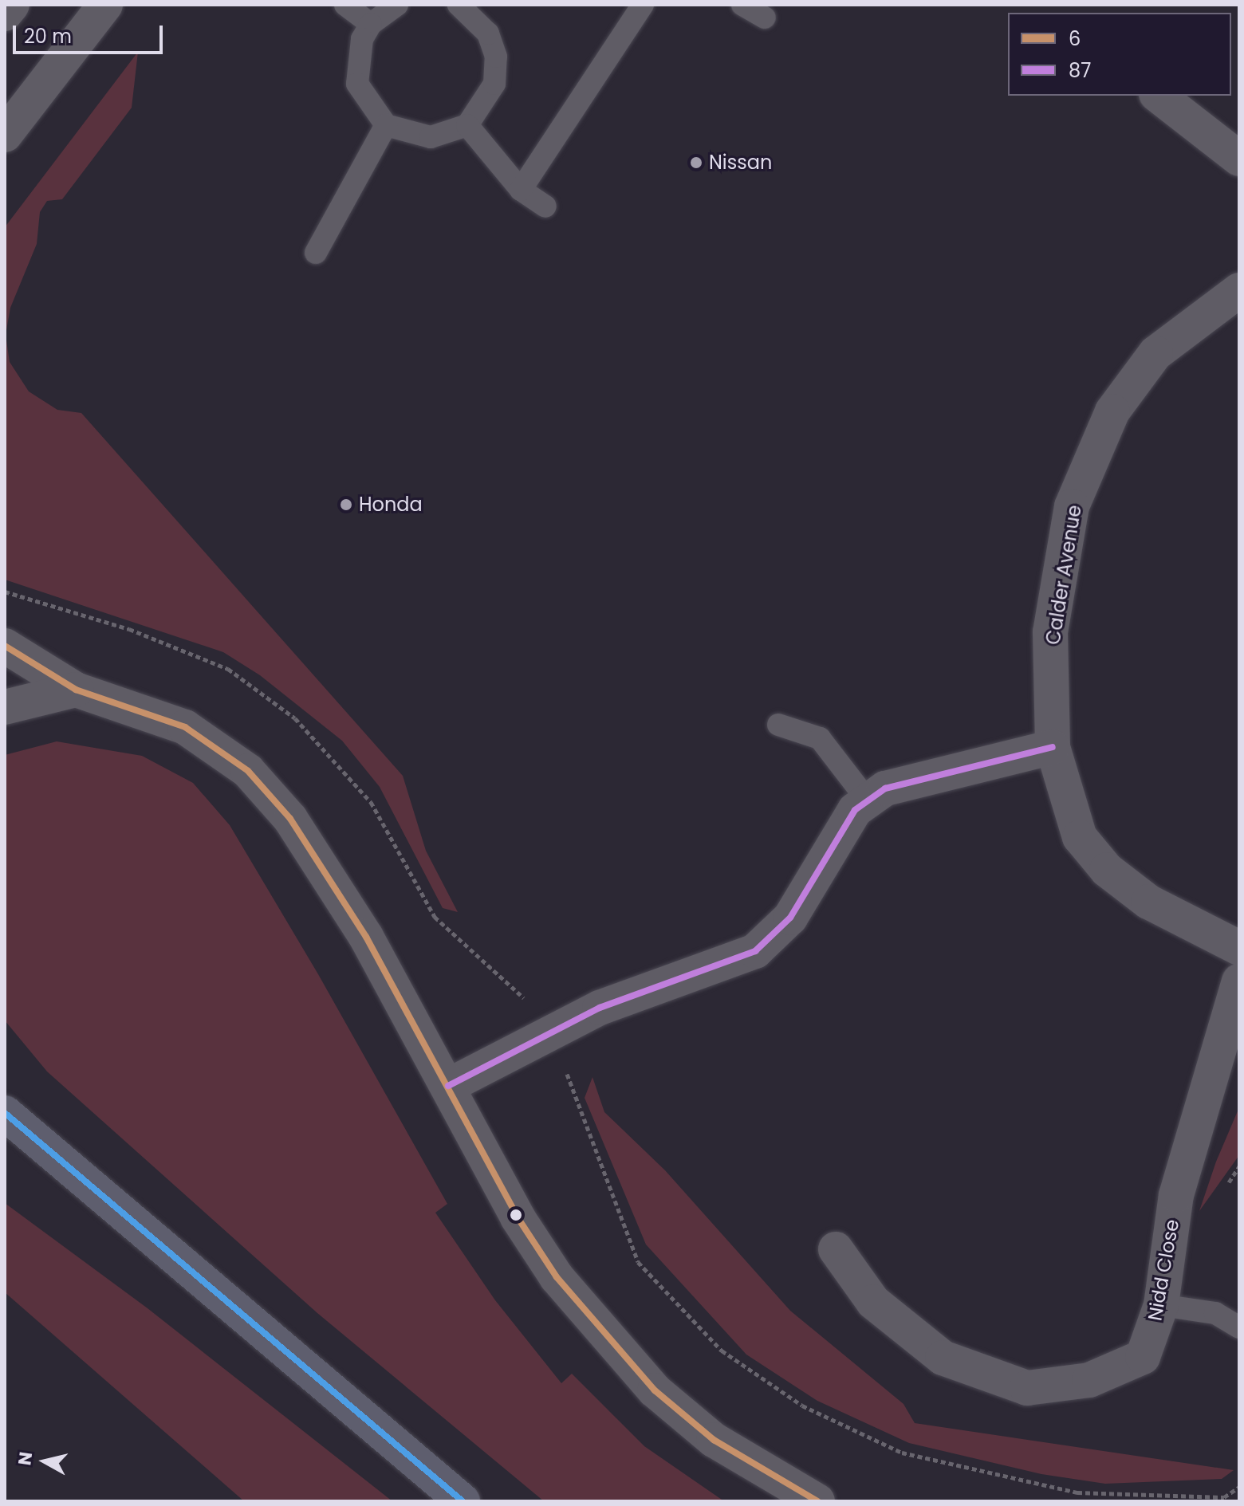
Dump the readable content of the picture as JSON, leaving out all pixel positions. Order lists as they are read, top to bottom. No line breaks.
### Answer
{"streets":{"street":["Calder Avenue","Nidd Close"]},"places":["Nissan","Honda"],"lines":["transit line 6","transit line 87"],"legend":["6","87"],"scale_bar":"20 m","north":"left"}
